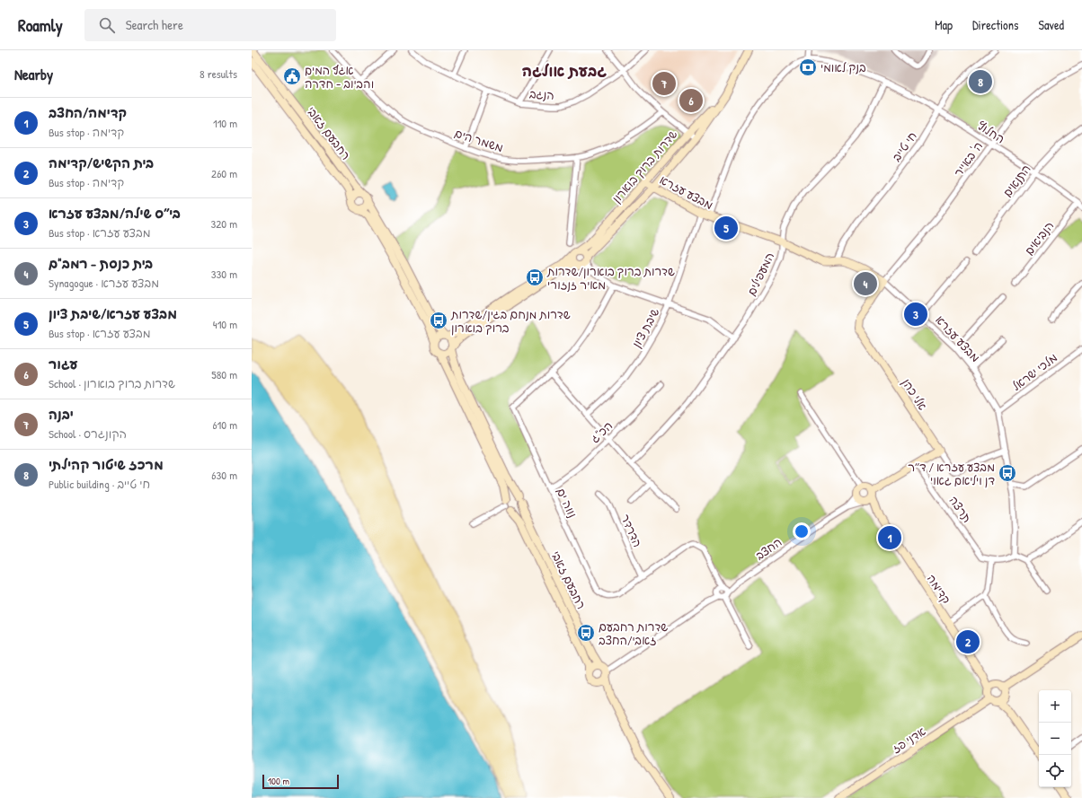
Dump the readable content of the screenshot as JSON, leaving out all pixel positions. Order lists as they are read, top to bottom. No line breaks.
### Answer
{"streets":{"street":["הנגב","החלוץ","רחבעם זאבי","משמר הים","חי טייב","ה' באייר","שדרות ברוך בוארון","התנאים","מבצע עזרא","הנביאים","המעפילים","שיבת ציון","מלכי ישראל","אלי כהן","הכ\"ג","נווה ים","תרצה","הדרדר","החצב","קדימה","אדני פז"]},"crossings":[["החלוץ","חי טייב"],["החלוץ","ה' באייר"],["החלוץ","התנאים"],["החלוץ","הנביאים"],["החלוץ","המעפילים"],["רחבעם זאבי","החצב"],["חי טייב","מבצע עזרא"],["ה' באייר","מבצע עזרא"],["ה' באייר","אלי כהן"],["שדרות ברוך בוארון","מבצע עזרא"],["מבצע עזרא","המעפילים"],["מבצע עזרא","שיבת ציון"],["מבצע עזרא","מלכי ישראל"],["מבצע עזרא","אלי כהן"],["הכ\"ג","נווה ים"],["נווה ים","הדרדר"],["החצב","קדימה"],["קדימה","אדני פז"]],"districts":["גבעת אולגה"],"places":{"bank":["בנק לאומי"],"public building":["אגף המים והביוב - חדרה"],"bus stop":["שדרות ברוך בוארון/שדרות מאיר זנזורי","שדרות מנחם בגין/שדרות ברוך בוארון","מבצע עזרא / ד״ר דן ויליאם גאוי","שדרות רחבעם זאבי/החצב"]},"scale_bar":"100 m","page":{"header":"Roamly","search":"Search here","nav":["Map","Directions","Saved"],"heading":["Nearby","8 results"],"pins":["8","7","6","5","4","3","1","2"],"list":[{"mark":"1","name":"קדימה/החצב","note":"Bus stop · קדימה","value":"110 m"},{"mark":"2","name":"בית הקשיש/קדימה","note":"Bus stop · קדימה","value":"260 m"},{"mark":"3","name":"בי״ס שילה/מבצע עזרא","note":"Bus stop · מבצע עזרא","value":"320 m"},{"mark":"4","name":"בית כנסת - רמב\"ם","note":"Synagogue · מבצע עזרא","value":"330 m"},{"mark":"5","name":"מבצע עזרא/שיבת ציון","note":"Bus stop · מבצע עזרא","value":"410 m"},{"mark":"6","name":"עגור","note":"School · שדרות ברוך בוארון","value":"580 m"},{"mark":"7","name":"יבנה","note":"School · הקונגרס","value":"610 m"},{"mark":"8","name":"מרכז שיטור קהילתי","note":"Public building · חי טייב","value":"630 m"}],"map_buttons":["+","−"],"scale":"100 m"}}
